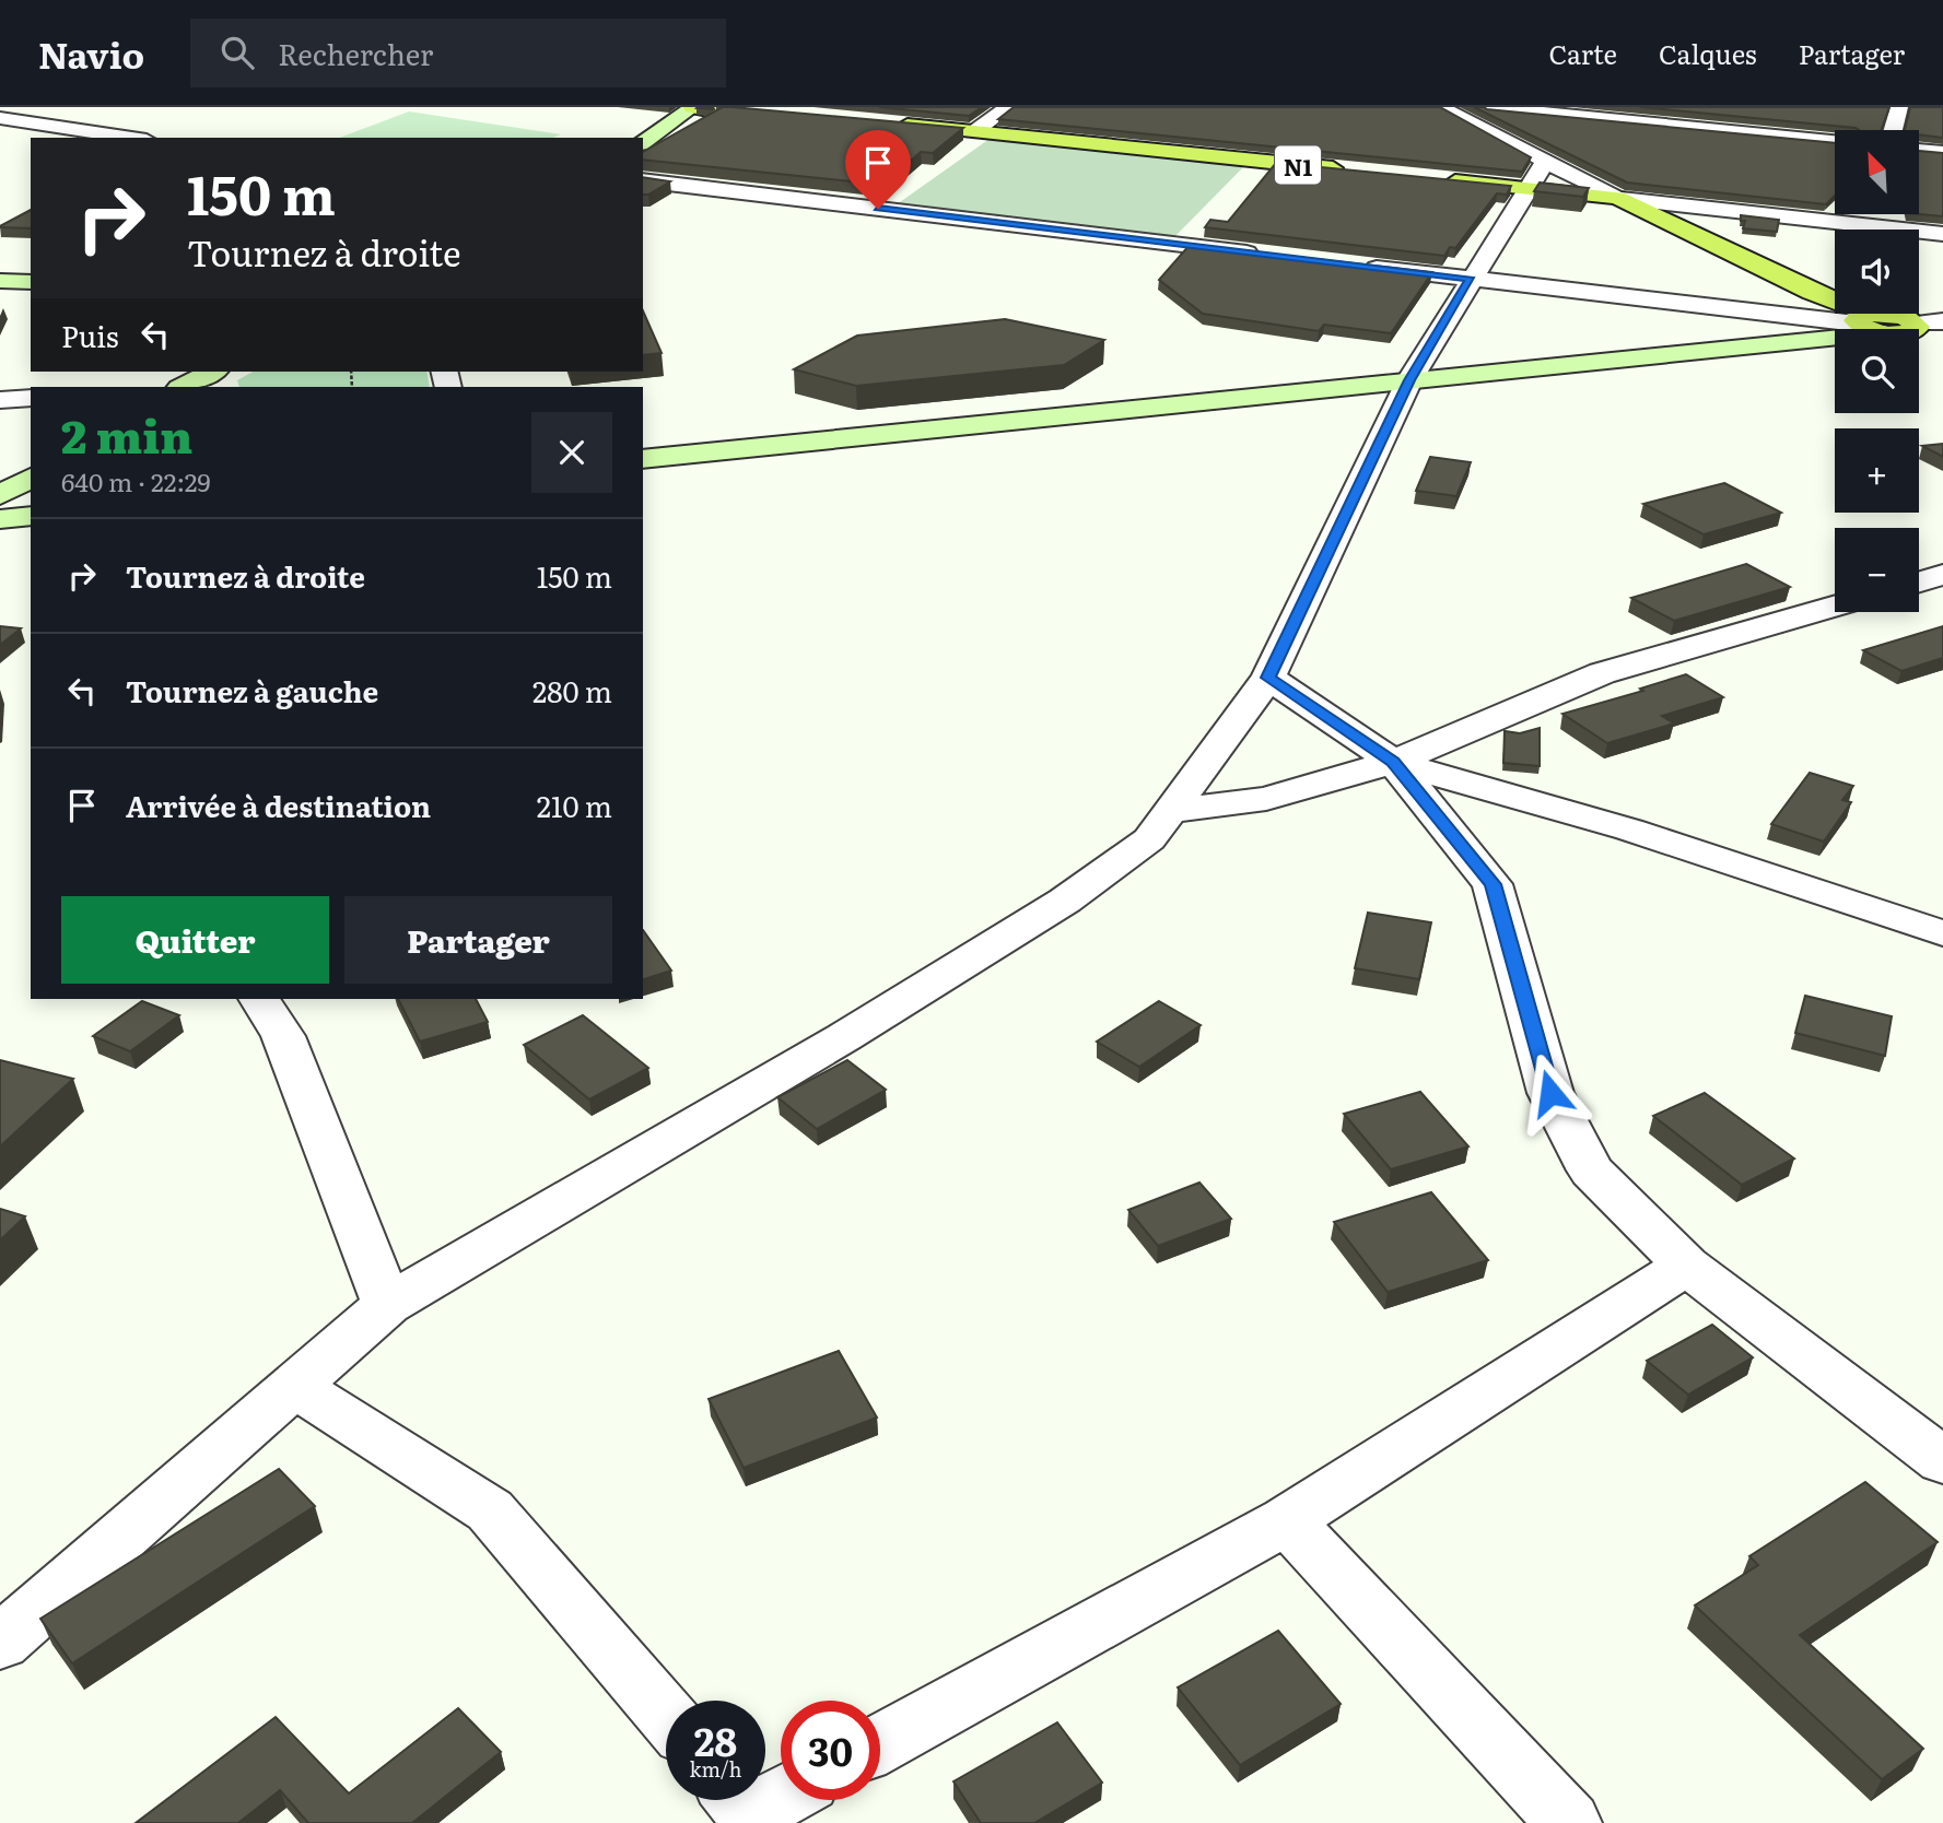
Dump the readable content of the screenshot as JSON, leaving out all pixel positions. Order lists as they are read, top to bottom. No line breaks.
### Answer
{"streets":{"highway":["N1"]},"north":"top left","page":{"header":"Navio","search":"Rechercher","nav":["Carte","Calques","Partager"],"map_buttons":["+","−"],"turn":["150 m","Tournez à droite"],"then":"Puis","heading":["2 min","640 m · 22:29"],"list":[{"name":"Tournez à droite","value":"150 m"},{"name":"Tournez à gauche","value":"280 m"},{"name":"Arrivée à destination","value":"210 m"}],"buttons":["Quitter","Partager"],"speed":"28 km/h","limit":"30"}}
